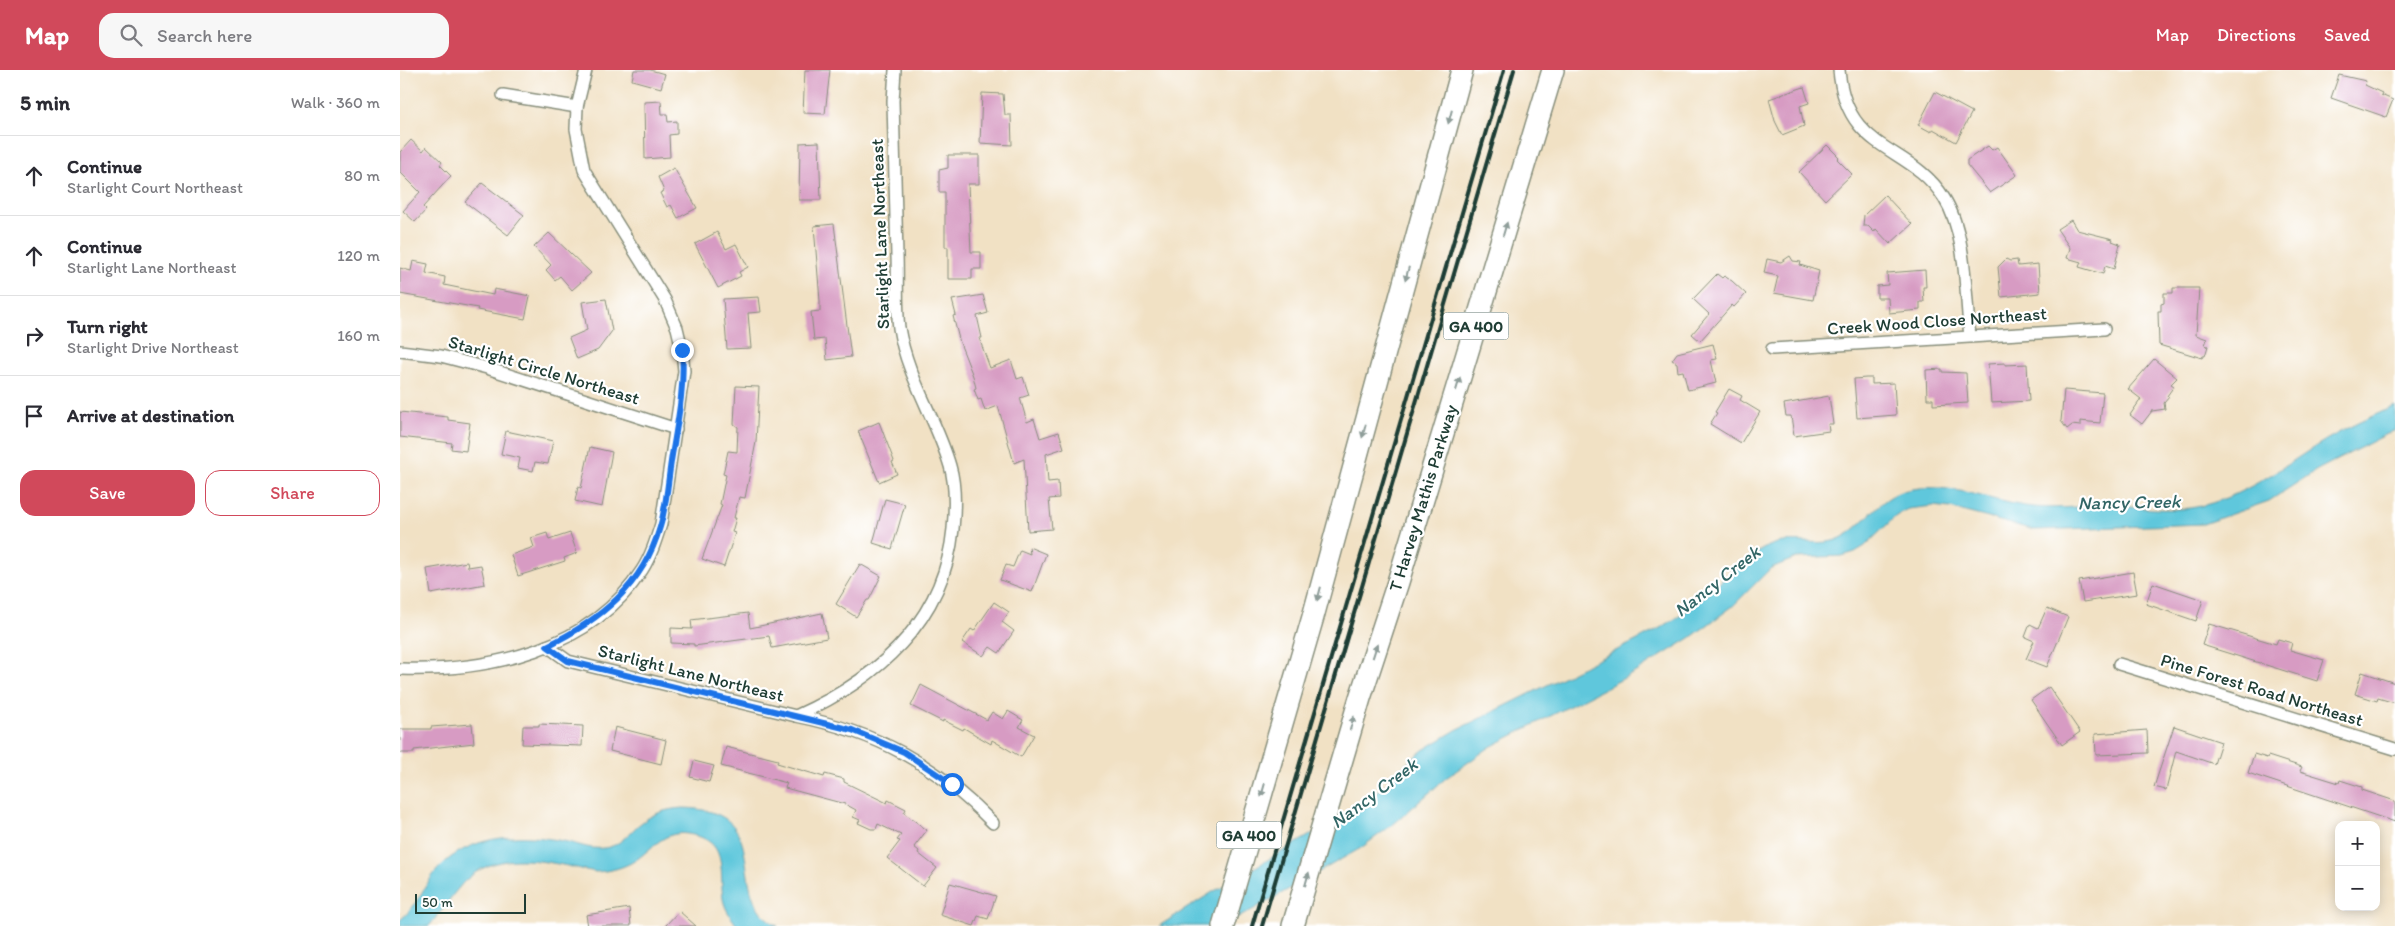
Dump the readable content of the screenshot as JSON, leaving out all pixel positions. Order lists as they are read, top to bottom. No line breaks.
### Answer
{"streets":{"highway":["GA 400","T Harvey Mathis Parkway"],"street":["Starlight Lane Northeast","Creek Wood Close Northeast","Starlight Circle Northeast","Pine Forest Road Northeast"]},"water":["Nancy Creek"],"scale_bar":"50 m","page":{"header":"Map","search":"Search here","nav":["Map","Directions","Saved"],"heading":["5 min","Walk · 360 m"],"list":[["Continue","Starlight Court Northeast","80 m"],["Continue","Starlight Lane Northeast","120 m"],["Turn right","Starlight Drive Northeast","160 m"],"Arrive at destination"],"buttons":["Save","Share"],"map_buttons":["+","−"],"scale":"50 m"}}
